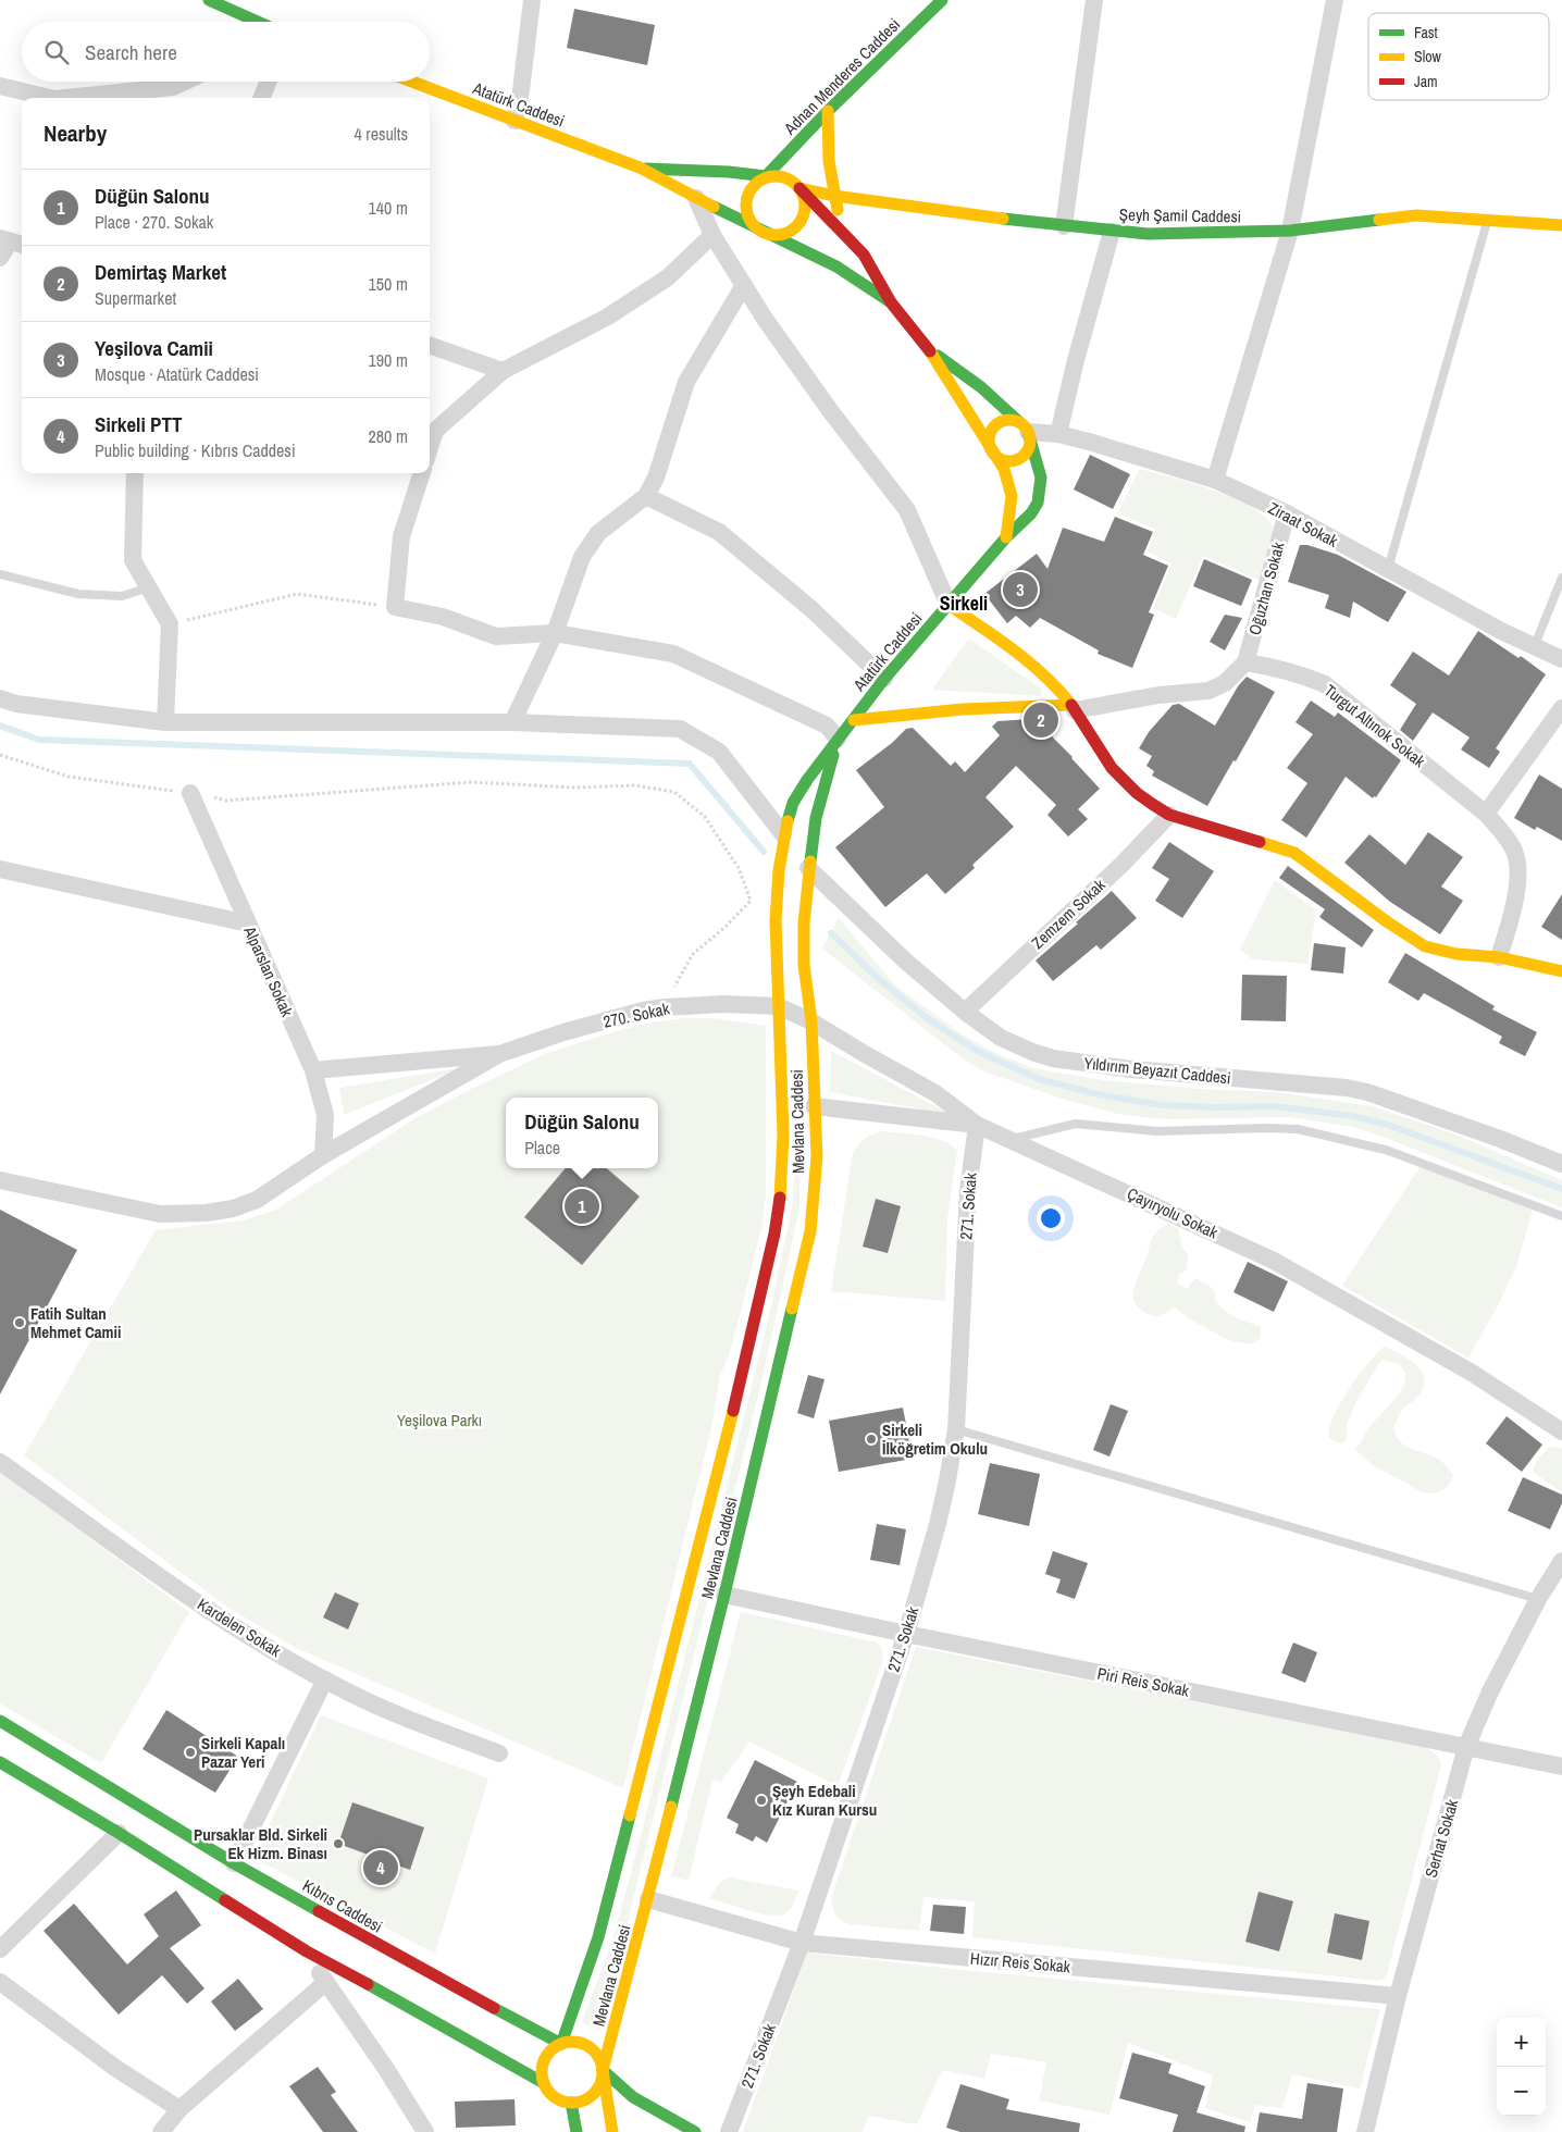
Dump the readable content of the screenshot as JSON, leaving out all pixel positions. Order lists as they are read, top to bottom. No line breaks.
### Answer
{"streets":{"street":["Adnan Menderes Caddesi","Atatürk Caddesi","Şeyh Şamil Caddesi","Ziraat Sokak","Oğuzhan Sokak","Turgut Altınok Sokak","Zemzem Sokak","Alparslan Sokak","270. Sokak","Yıldırım Beyazıt Caddesi","Mevlana Caddesi","271. Sokak","Çayıryolu Sokak","Kardelen Sokak","Piri Reis Sokak","Serhat Sokak","Kıbrıs Caddesi","Hızır Reis Sokak"]},"crossings":[["Adnan Menderes Caddesi","Şeyh Şamil Caddesi"],["Atatürk Caddesi","Ziraat Sokak"],["Atatürk Caddesi","270. Sokak"],["Atatürk Caddesi","Mevlana Caddesi"],["Atatürk Caddesi","Çayıryolu Sokak"],["Atatürk Caddesi","Kıbrıs Caddesi"],["Ziraat Sokak","Oğuzhan Sokak"],["Oğuzhan Sokak","Turgut Altınok Sokak"],["Zemzem Sokak","Yıldırım Beyazıt Caddesi"],["270. Sokak","Çayıryolu Sokak"],["Yıldırım Beyazıt Caddesi","Mevlana Caddesi"],["Mevlana Caddesi","Çayıryolu Sokak"],["Mevlana Caddesi","Piri Reis Sokak"],["Mevlana Caddesi","Kıbrıs Caddesi"],["Mevlana Caddesi","Hızır Reis Sokak"],["271. Sokak","Çayıryolu Sokak"],["271. Sokak","Piri Reis Sokak"],["271. Sokak","Hızır Reis Sokak"],["Piri Reis Sokak","Serhat Sokak"],["Serhat Sokak","Hızır Reis Sokak"]],"districts":["Sirkeli"],"parks":["Yeşilova Parkı"],"places":["Fatih Sultan Mehmet Camii","Sirkeli İlköğretim Okulu","Sirkeli Kapalı Pazar Yeri","Şeyh Edebali Kız Kuran Kursu","Pursaklar Bld. Sirkeli Ek Hizm. Binası"],"legend":["Fast","Slow","Jam"],"page":{"search":"Search here","heading":["Nearby","4 results"],"list":[{"mark":"1","name":"Düğün Salonu","note":"Place · 270. Sokak","value":"140 m"},{"mark":"2","name":"Demirtaş Market","note":"Supermarket","value":"150 m"},{"mark":"3","name":"Yeşilova Camii","note":"Mosque · Atatürk Caddesi","value":"190 m"},{"mark":"4","name":"Sirkeli PTT","note":"Public building · Kıbrıs Caddesi","value":"280 m"}],"pins":["3","2","1","4"],"popup":["Düğün Salonu","Place"],"map_buttons":["+","−"]}}
